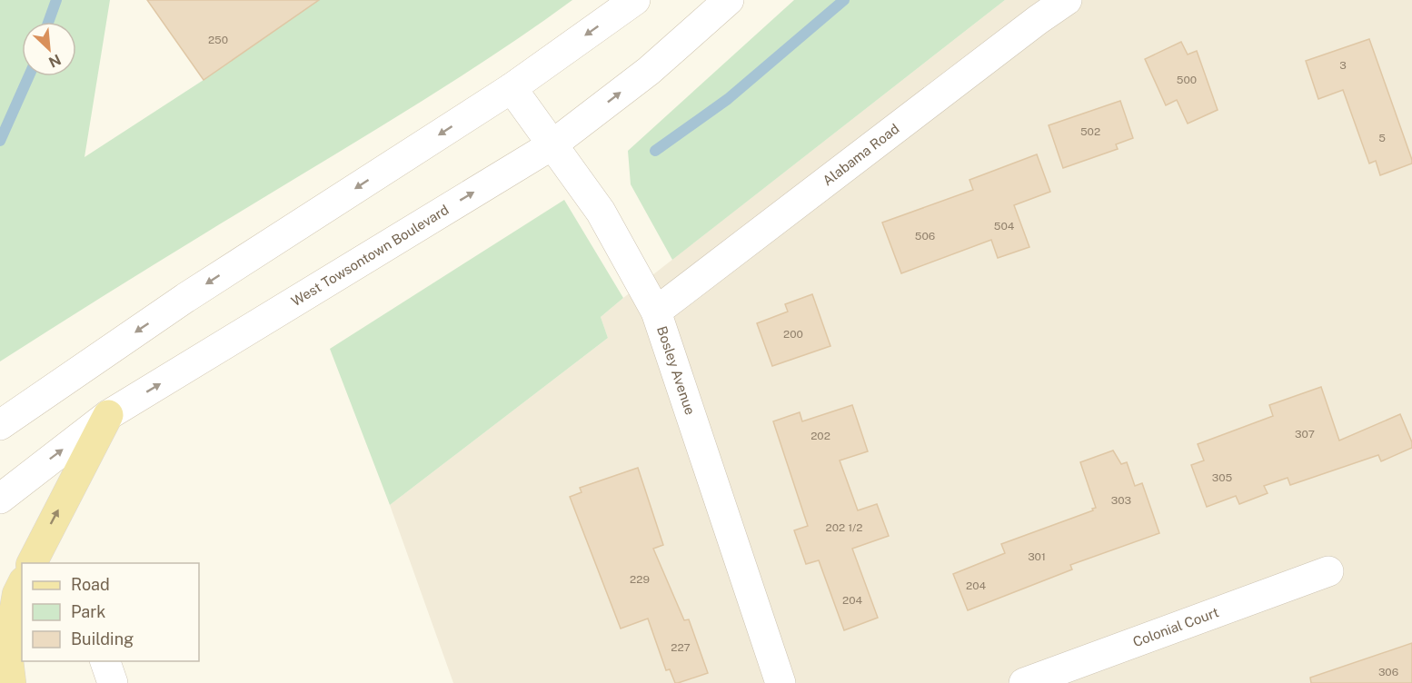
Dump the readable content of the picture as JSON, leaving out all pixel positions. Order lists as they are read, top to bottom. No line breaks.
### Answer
{"streets":{"main road":["Alabama Road","West Towsontown Boulevard","Bosley Avenue","Colonial Court"]},"crossings":[["Alabama Road","Bosley Avenue"],["West Towsontown Boulevard","Bosley Avenue"]],"house_numbers":["250","3","500","502","5","504","506","200","307","202","305","303","202 1/2","301","229","204","204","227","306"],"legend":["Road","Park","Building"],"north":"bottom right"}
